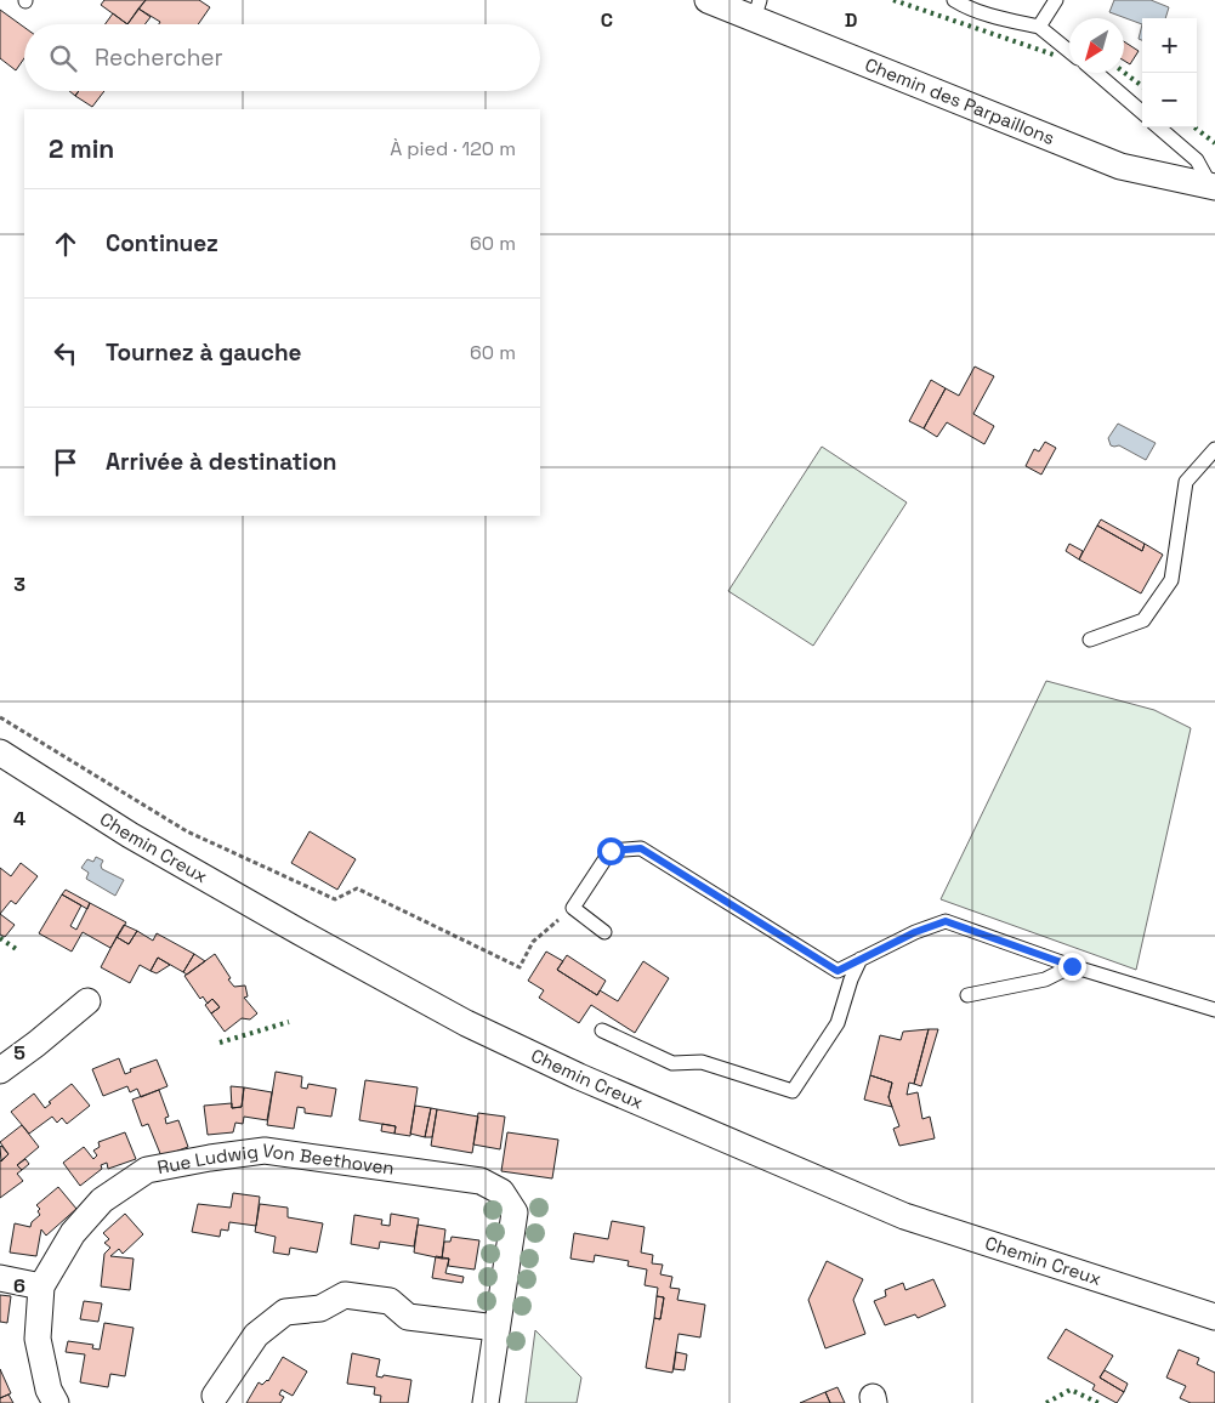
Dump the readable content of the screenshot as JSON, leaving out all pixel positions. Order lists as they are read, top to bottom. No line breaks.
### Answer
{"streets":{"street":["Chemin des Parpaillons","Chemin Creux","Rue Ludwig Von Beethoven"]},"north":"bottom left","page":{"map_buttons":["+","−"],"search":"Rechercher","heading":["2 min","À pied · 120 m"],"list":[["Continuez","60 m"],["Tournez à gauche","60 m"],"Arrivée à destination"]},"grid":{"columns":["C","D"],"rows":["3","4","5","6"]}}
